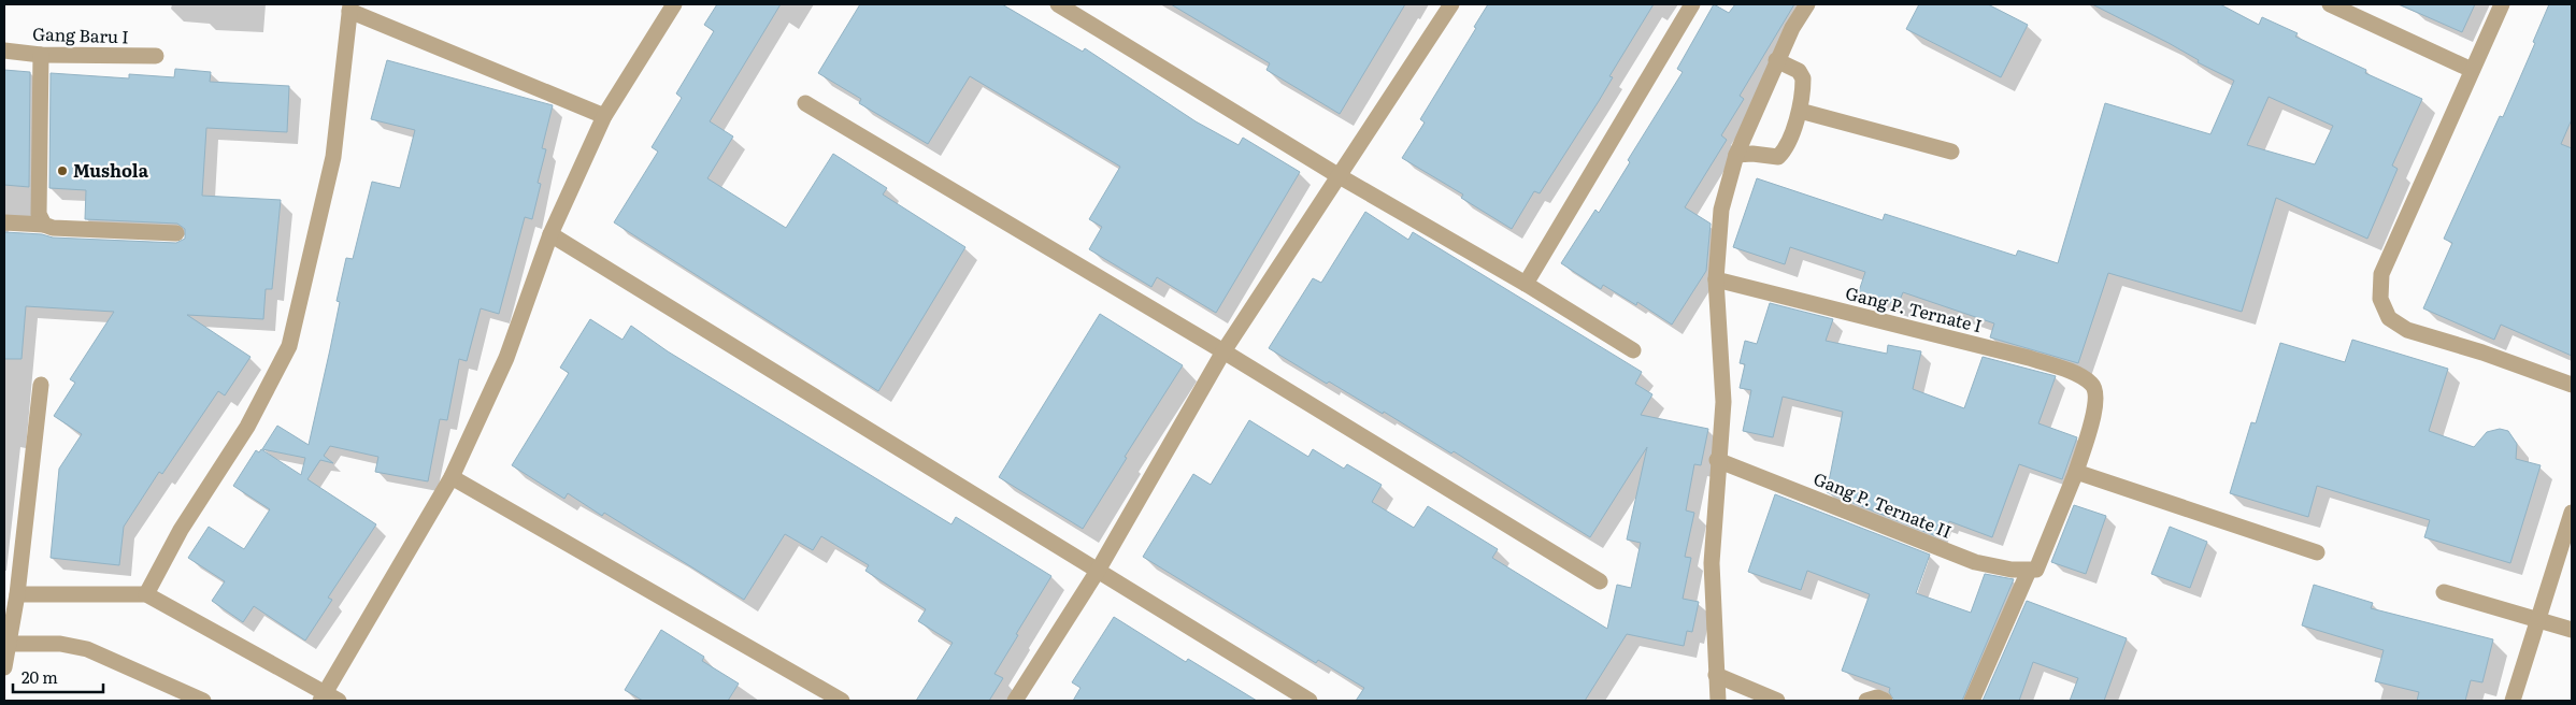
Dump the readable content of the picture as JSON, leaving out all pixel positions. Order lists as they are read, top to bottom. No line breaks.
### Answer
{"streets":{"street":["Gang Baru I","Gang P. Ternate I","Gang P. Ternate II"]},"places":["Mushola"],"scale_bar":"20 m"}
